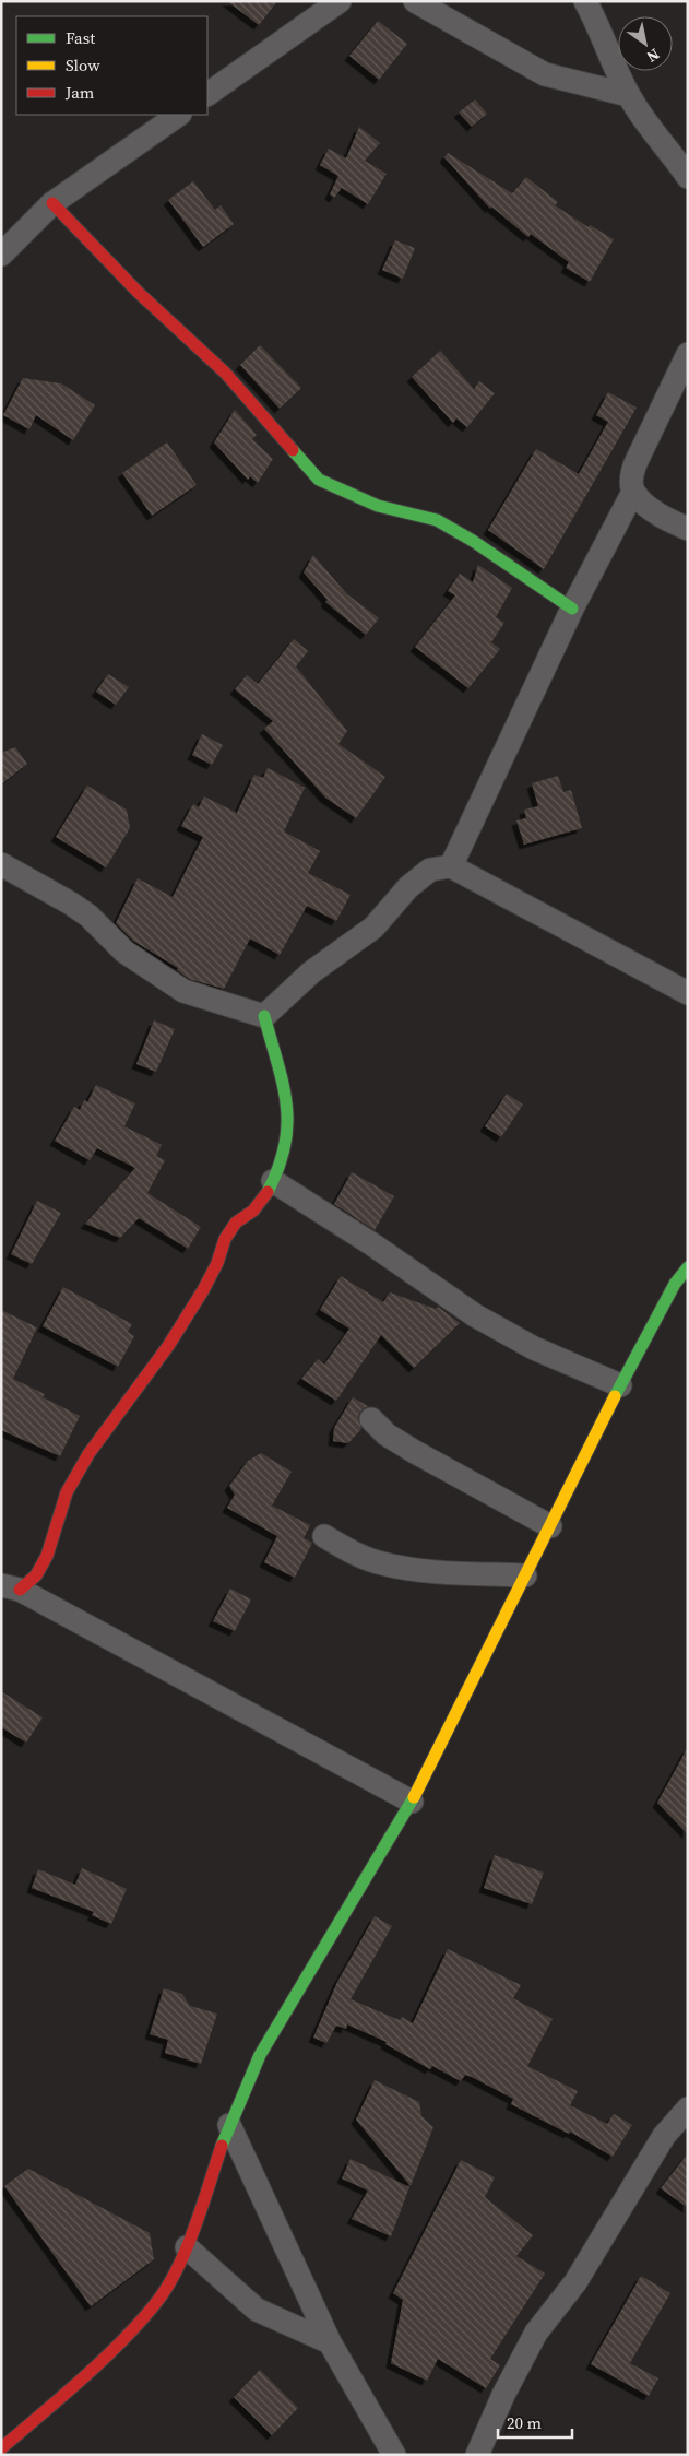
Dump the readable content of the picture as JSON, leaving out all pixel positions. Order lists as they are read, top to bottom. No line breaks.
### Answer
{"legend":["Fast","Slow","Jam"],"scale_bar":"20 m","north":"bottom right"}
